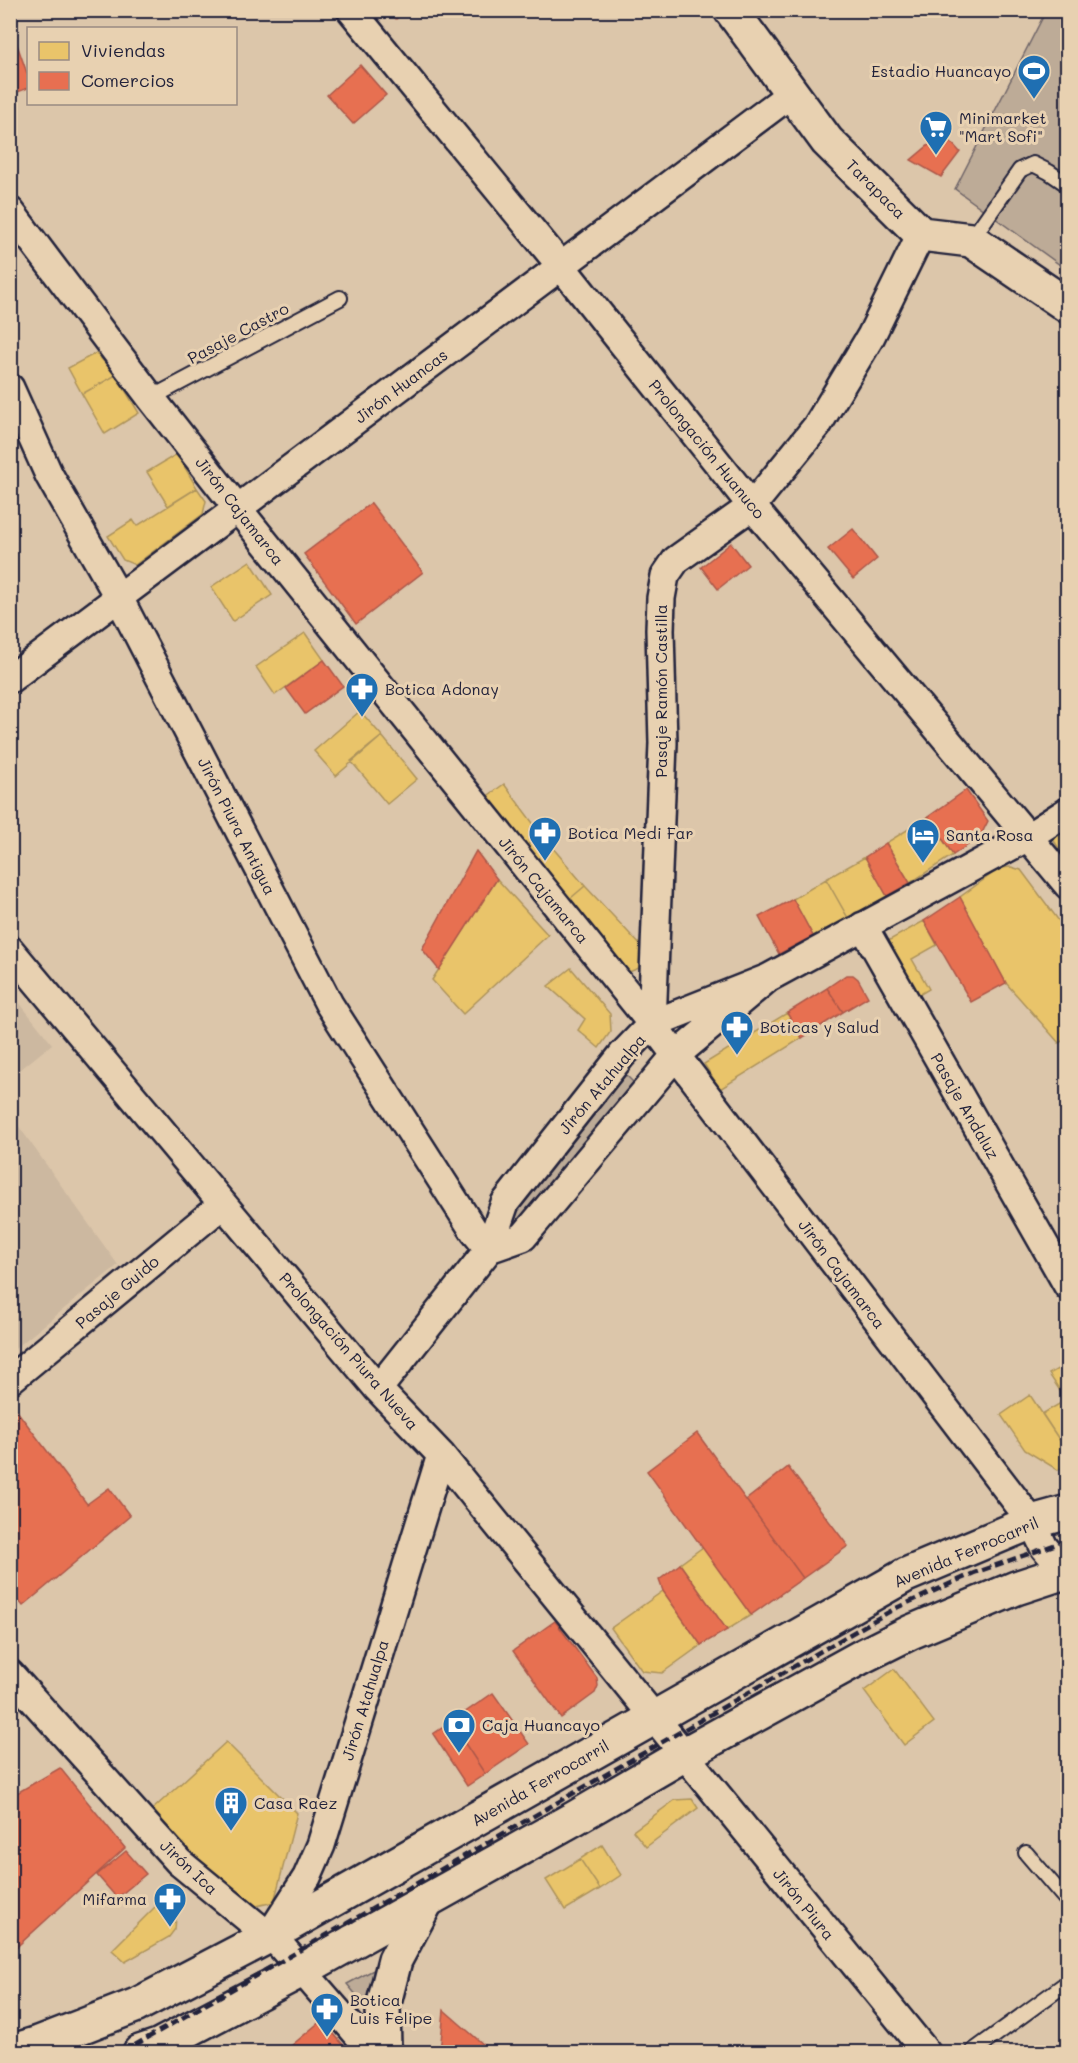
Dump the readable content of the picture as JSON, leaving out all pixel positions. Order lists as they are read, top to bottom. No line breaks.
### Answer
{"streets":{"main road":["Tarapaca","Avenida Ferrocarril"],"street":["Jirón Huancas","Prolongación Huanuco","Jirón Cajamarca","Pasaje Ramón Castilla","Jirón Piura Antigua","Jirón Atahualpa","Pasaje Andaluz","Pasaje Guido","Prolongación Piura Nueva","Jirón Ica","Jirón Piura"],"lane":["Pasaje Castro"]},"crossings":[["Tarapaca","Jirón Huancas"],["Tarapaca","Pasaje Ramón Castilla"],["Pasaje Castro","Jirón Cajamarca"],["Jirón Huancas","Prolongación Huanuco"],["Jirón Huancas","Jirón Cajamarca"],["Jirón Huancas","Jirón Piura Antigua"],["Prolongación Huanuco","Pasaje Ramón Castilla"],["Prolongación Huanuco","Jirón Atahualpa"],["Jirón Cajamarca","Pasaje Ramón Castilla"],["Jirón Cajamarca","Jirón Atahualpa"],["Jirón Cajamarca","Avenida Ferrocarril"],["Pasaje Ramón Castilla","Jirón Atahualpa"],["Jirón Piura Antigua","Jirón Atahualpa"],["Jirón Atahualpa","Pasaje Andaluz"],["Jirón Atahualpa","Prolongación Piura Nueva"],["Jirón Atahualpa","Avenida Ferrocarril"],["Jirón Atahualpa","Jirón Ica"],["Pasaje Guido","Prolongación Piura Nueva"],["Prolongación Piura Nueva","Avenida Ferrocarril"],["Prolongación Piura Nueva","Jirón Piura"],["Avenida Ferrocarril","Jirón Ica"]],"places":{"sports":["Estadio Huancayo"],"supermarket":["Minimarket \"Mart Sofi\""],"pharmacy":["Botica Adonay","Botica Medi Far","Boticas y Salud","Mifarma","Botica Luis Felipe"],"hotel":["Santa Rosa"],"bank":["Caja Huancayo"],"building":["Casa Raez"]},"legend":["Viviendas","Comercios"]}
